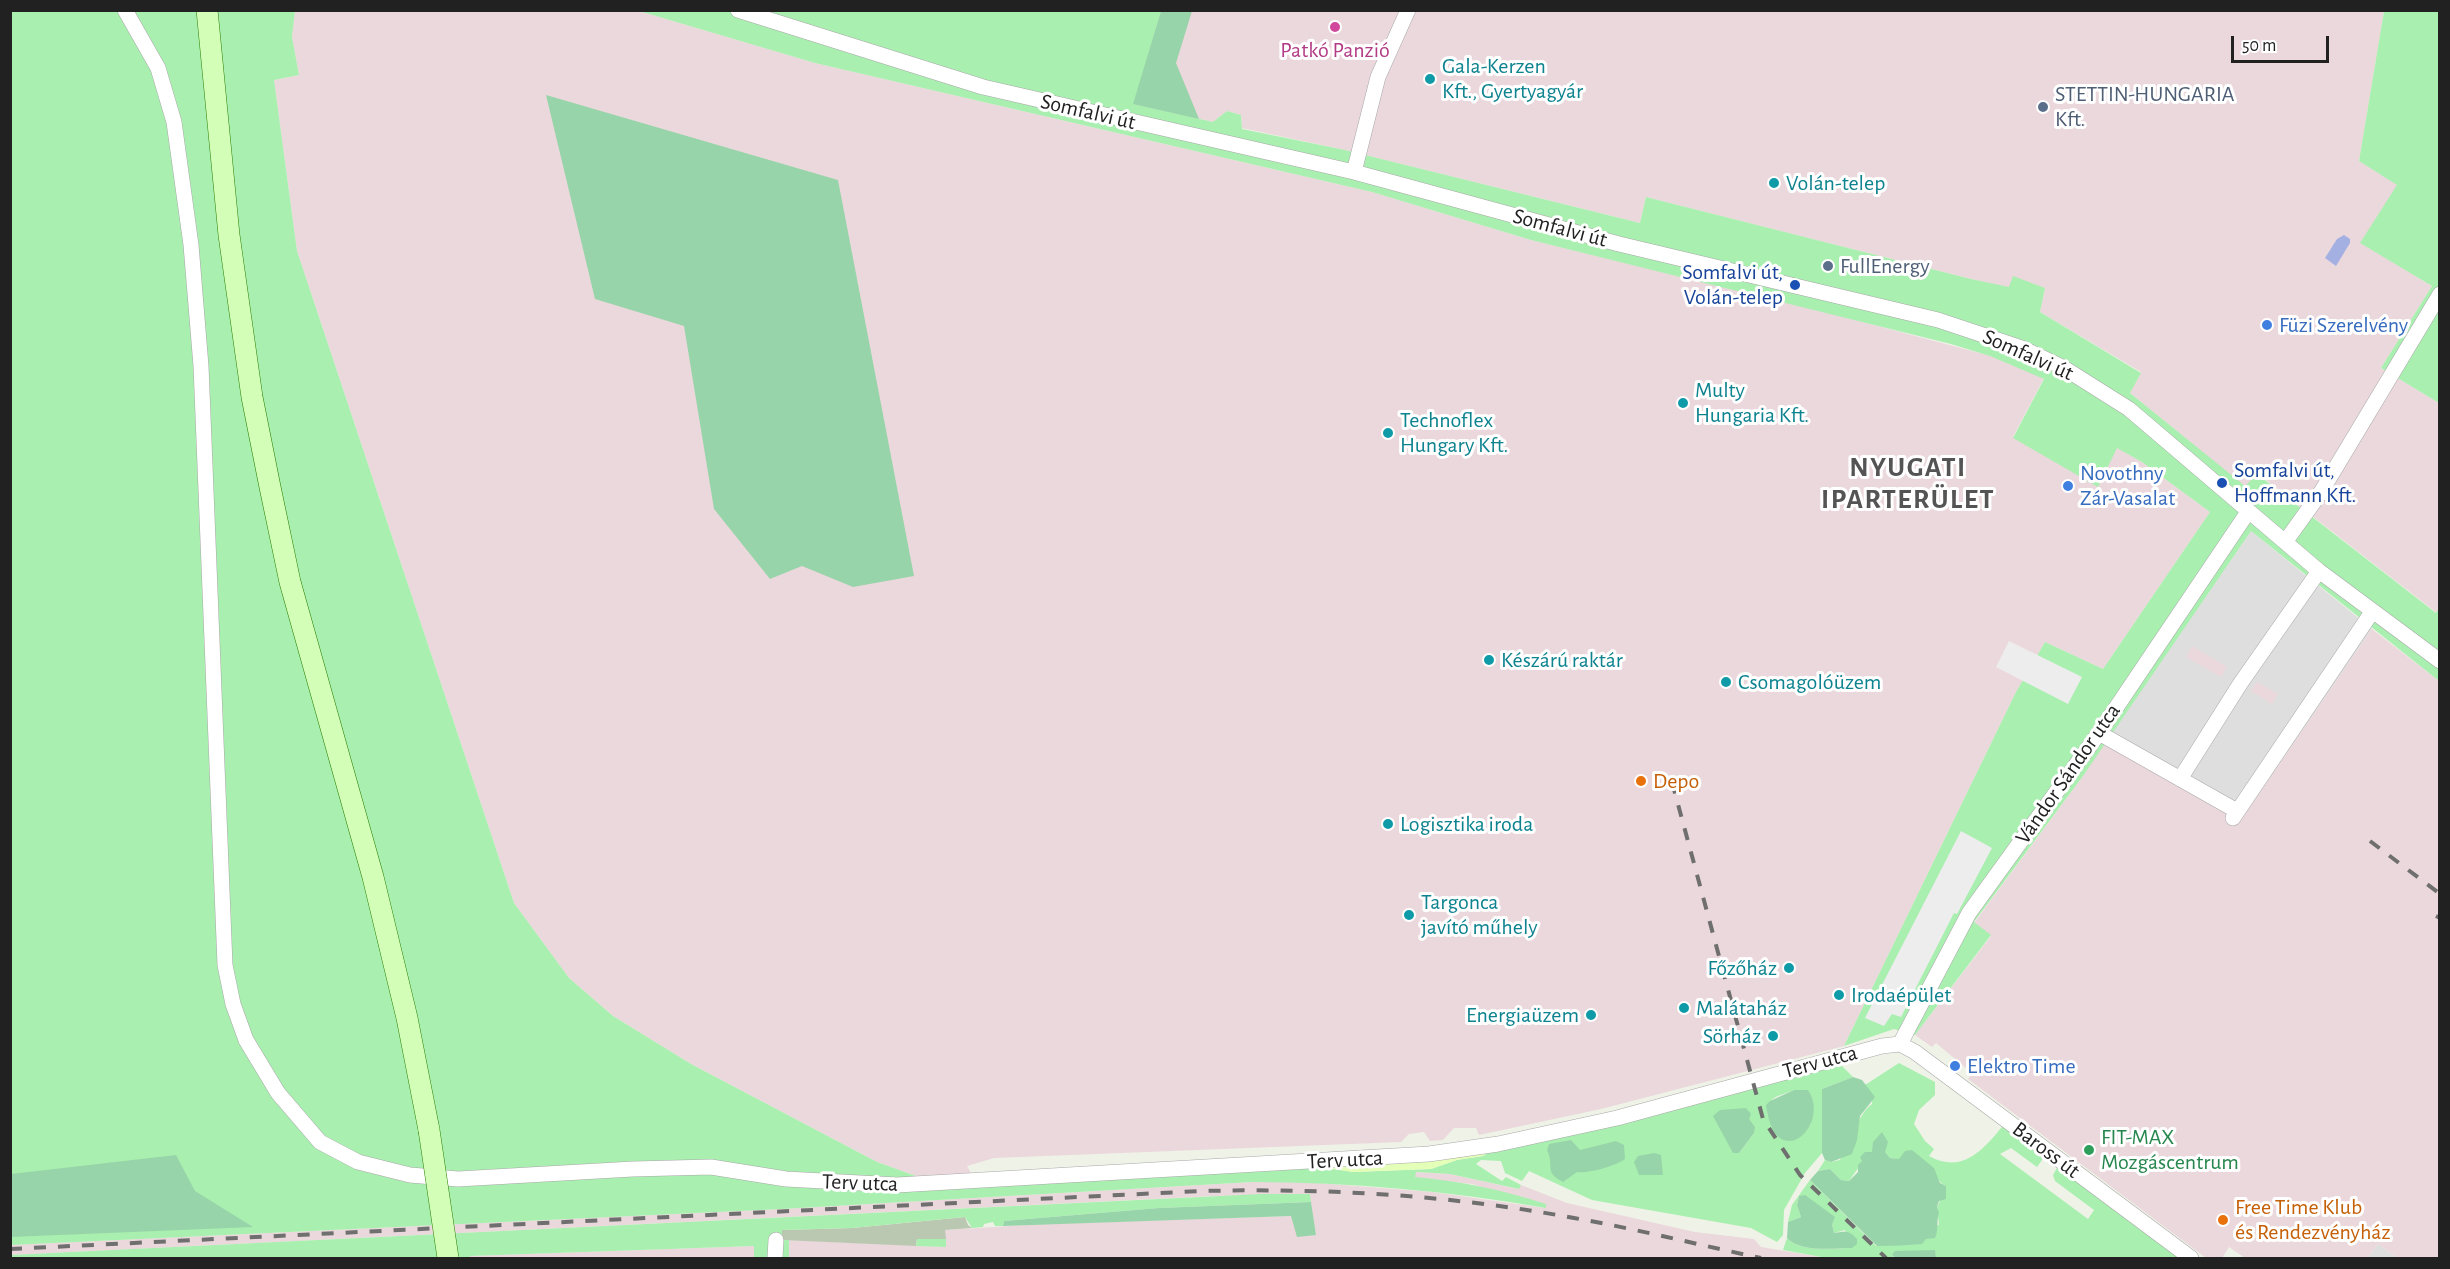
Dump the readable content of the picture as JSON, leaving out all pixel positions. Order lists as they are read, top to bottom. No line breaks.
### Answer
{"streets":{"street":["Somfalvi út","Vándor Sándor utca","Terv utca","Baross út"]},"crossings":[["Somfalvi út","Vándor Sándor utca"],["Vándor Sándor utca","Terv utca"],["Vándor Sándor utca","Baross út"],["Terv utca","Baross út"]],"districts":["NYUGATI IPARTERÜLET"],"places":["Patkó Panzió","Gala-Kerzen Kft., Gyertyagyár","STETTIN-HUNGARIA Kft.","Volán-telep","FullEnergy","Somfalvi út, Volán-telep","Füzi Szerelvény","Multy Hungaria Kft.","Technoflex Hungary Kft.","Somfalvi út, Hoffmann Kft.","Novothny Zár-Vasalat","Készárú raktár","Csomagolóüzem","Depo","Logisztika iroda","Targonca javító műhely","Főzőház","Irodaépület","Malátaház","Energiaüzem","Sörház","Elektro Time","FIT-MAX Mozgáscentrum","Free Time Klub és Rendezvényház"],"scale_bar":"50 m"}
